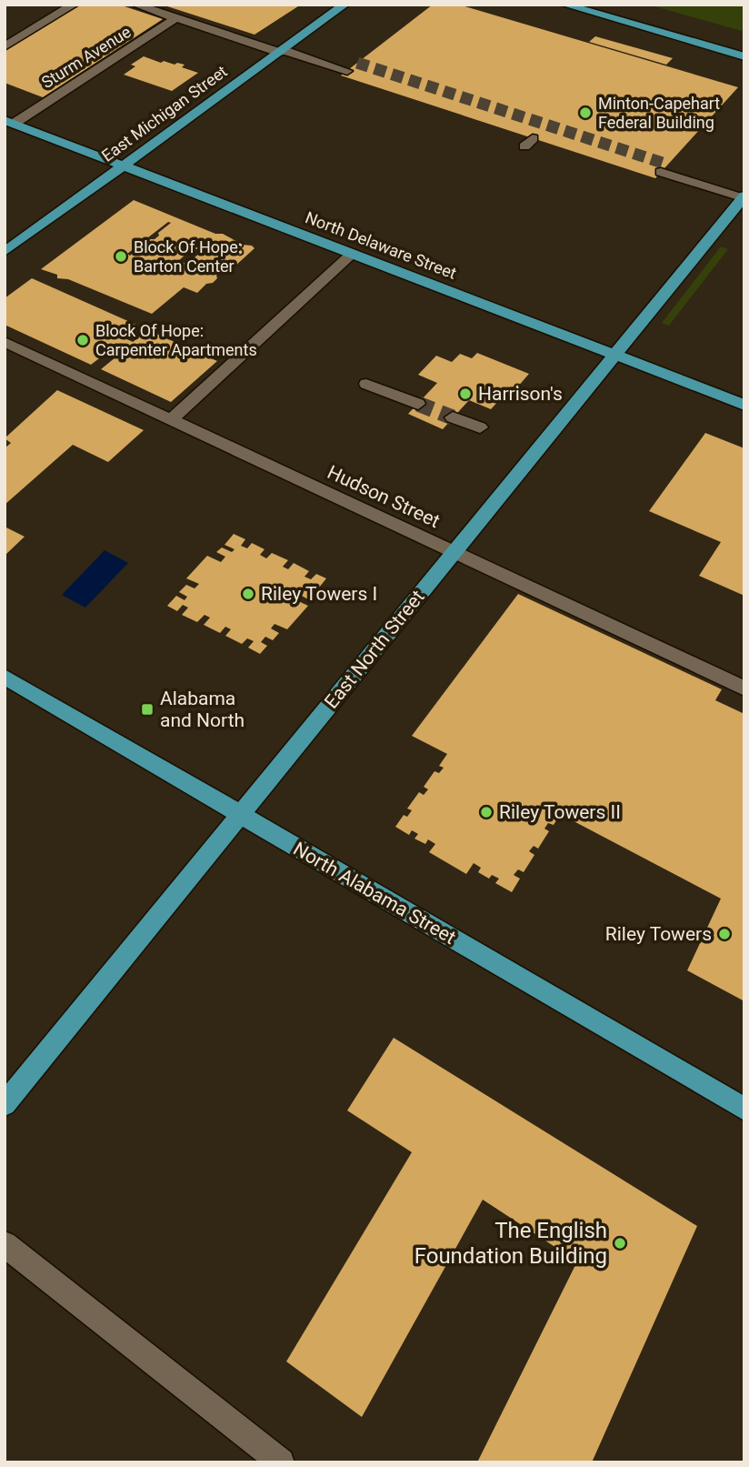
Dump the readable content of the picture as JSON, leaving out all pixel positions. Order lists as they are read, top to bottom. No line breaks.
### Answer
{"streets":{"main road":["East Michigan Street","North Delaware Street","East North Street","North Alabama Street"],"street":["Sturm Avenue","Hudson Street"]},"crossings":[["Sturm Avenue","North Delaware Street"],["East Michigan Street","North Delaware Street"],["North Delaware Street","East North Street"],["Hudson Street","East North Street"],["East North Street","North Alabama Street"]],"places":{"other":["Minton-Capehart Federal Building","Block Of Hope: Barton Center","Block Of Hope: Carpenter Apartments","Harrison's","Riley Towers I","Riley Towers II","Riley Towers","The English Foundation Building"],"transit":["Alabama and North"]}}
